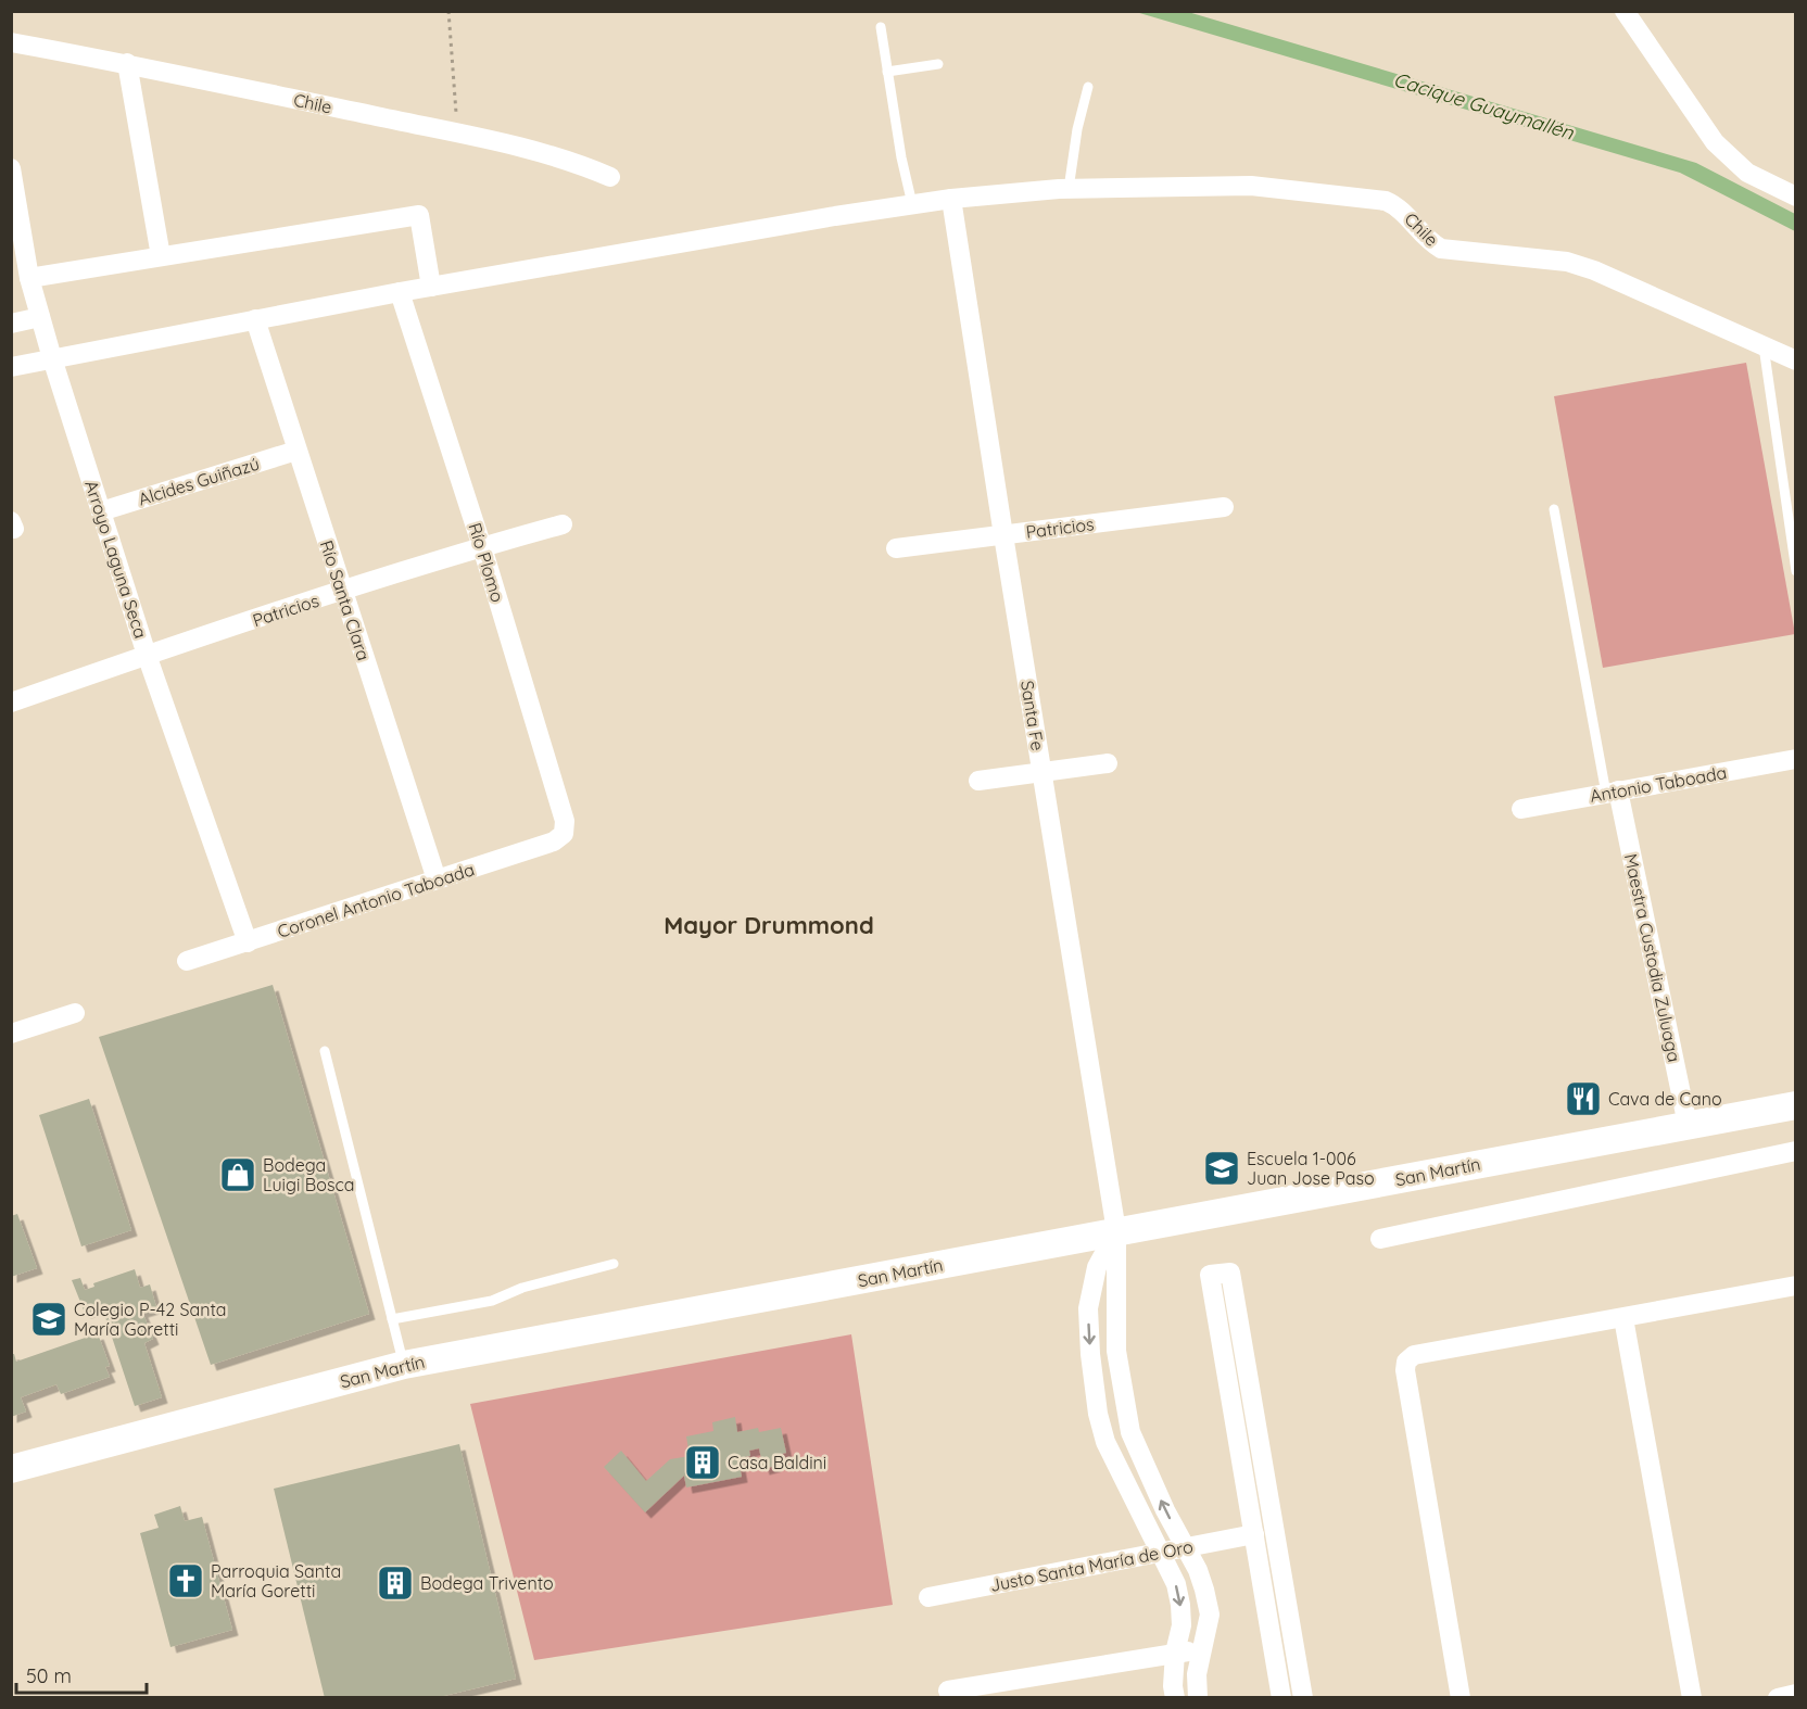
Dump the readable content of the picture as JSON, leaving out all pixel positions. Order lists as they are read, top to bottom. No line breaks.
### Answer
{"streets":{"main road":["San Martín"],"street":["Chile","Alcides Guiñazú","Patricios","Arroyo Laguna Seca","Río Plomo","Río Santa Clara","Santa Fe","Antonio Taboada","Coronel Antonio Taboada","Maestra Custodia Zuluaga","Justo Santa María de Oro"]},"crossings":[["Chile","Arroyo Laguna Seca"],["Chile","Río Plomo"],["Chile","Río Santa Clara"],["Chile","Santa Fe"],["Alcides Guiñazú","Arroyo Laguna Seca"],["Alcides Guiñazú","Río Santa Clara"],["Patricios","Arroyo Laguna Seca"],["Patricios","Río Plomo"],["Patricios","Río Santa Clara"],["Patricios","Santa Fe"],["Arroyo Laguna Seca","Coronel Antonio Taboada"],["Río Plomo","Coronel Antonio Taboada"],["Río Santa Clara","Coronel Antonio Taboada"],["Santa Fe","San Martín"],["Santa Fe","Justo Santa María de Oro"],["Antonio Taboada","Maestra Custodia Zuluaga"],["Maestra Custodia Zuluaga","San Martín"]],"districts":["Mayor Drummond"],"water":["Cacique Guaymallén"],"places":{"restaurant":["Cava de Cano"],"school or university":["Escuela 1-006 Juan Jose Paso","Colegio P-42 Santa María Goretti"],"shop":["Bodega Luigi Bosca"],"building":["Casa Baldini","Bodega Trivento"],"church":["Parroquia Santa María Goretti"]},"scale_bar":"50 m"}
